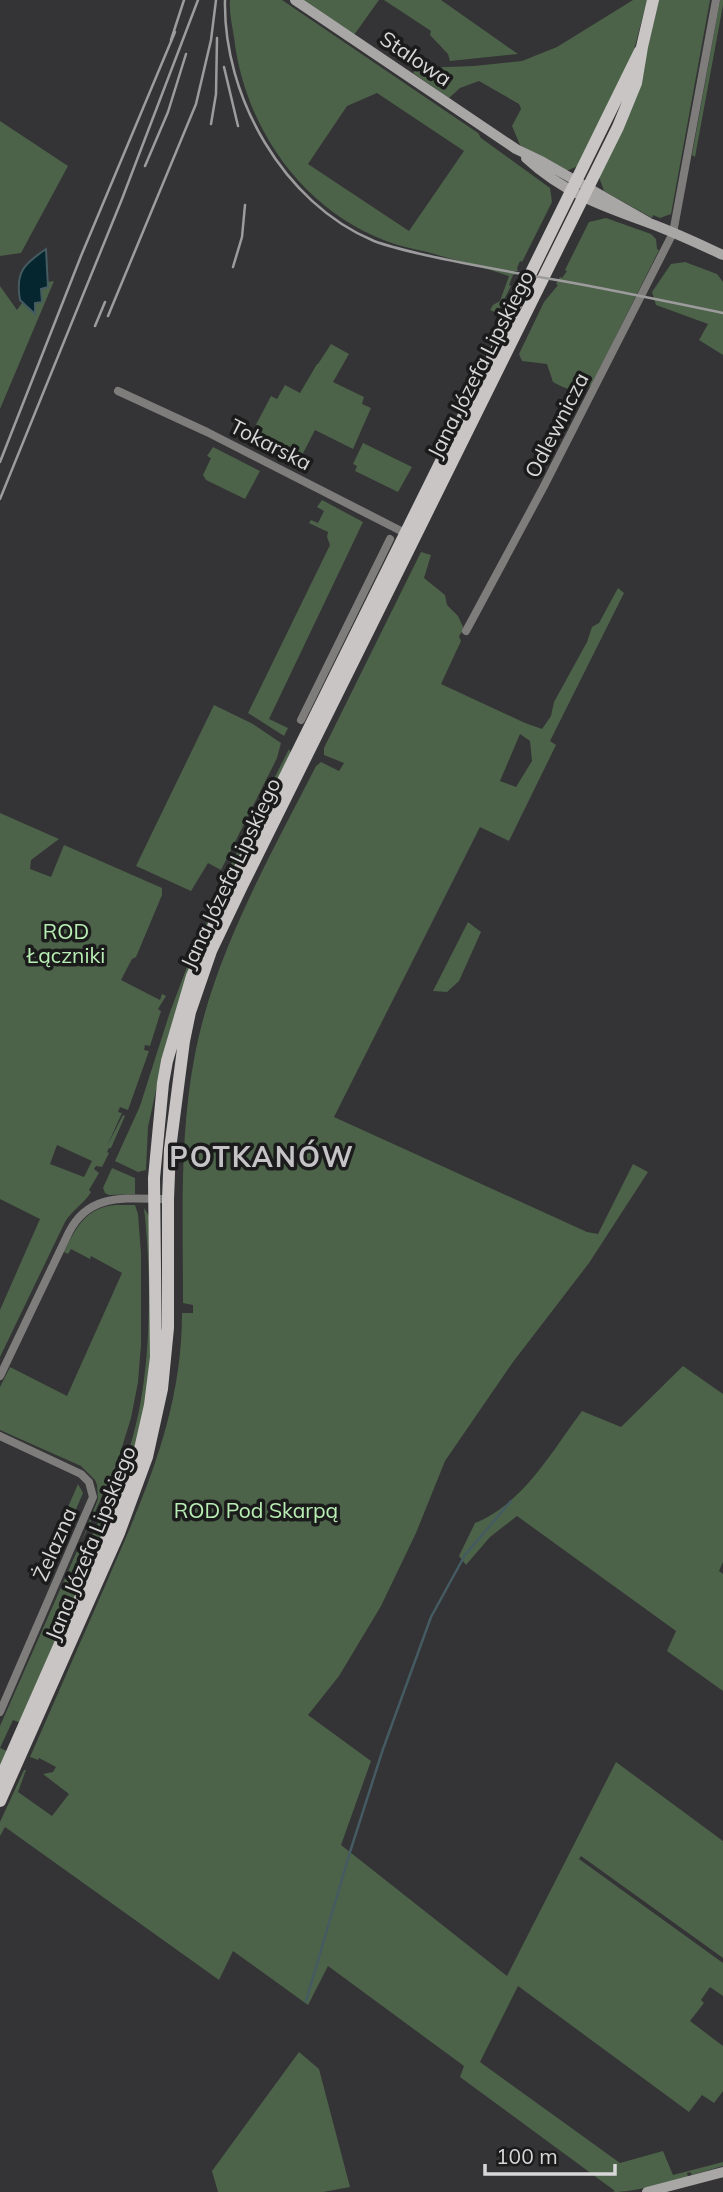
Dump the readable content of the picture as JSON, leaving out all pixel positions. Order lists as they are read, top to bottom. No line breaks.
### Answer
{"streets":{"main road":["Jana Józefa Lipskiego"],"street":["Stalowa","Odlewnicza","Tokarska","Żelazna"]},"crossings":[["Stalowa","Jana Józefa Lipskiego"],["Stalowa","Odlewnicza"],["Jana Józefa Lipskiego","Tokarska"]],"districts":["POTKANÓW"],"parks":["ROD Łączniki","ROD Pod Skarpą"],"scale_bar":"100 m"}
